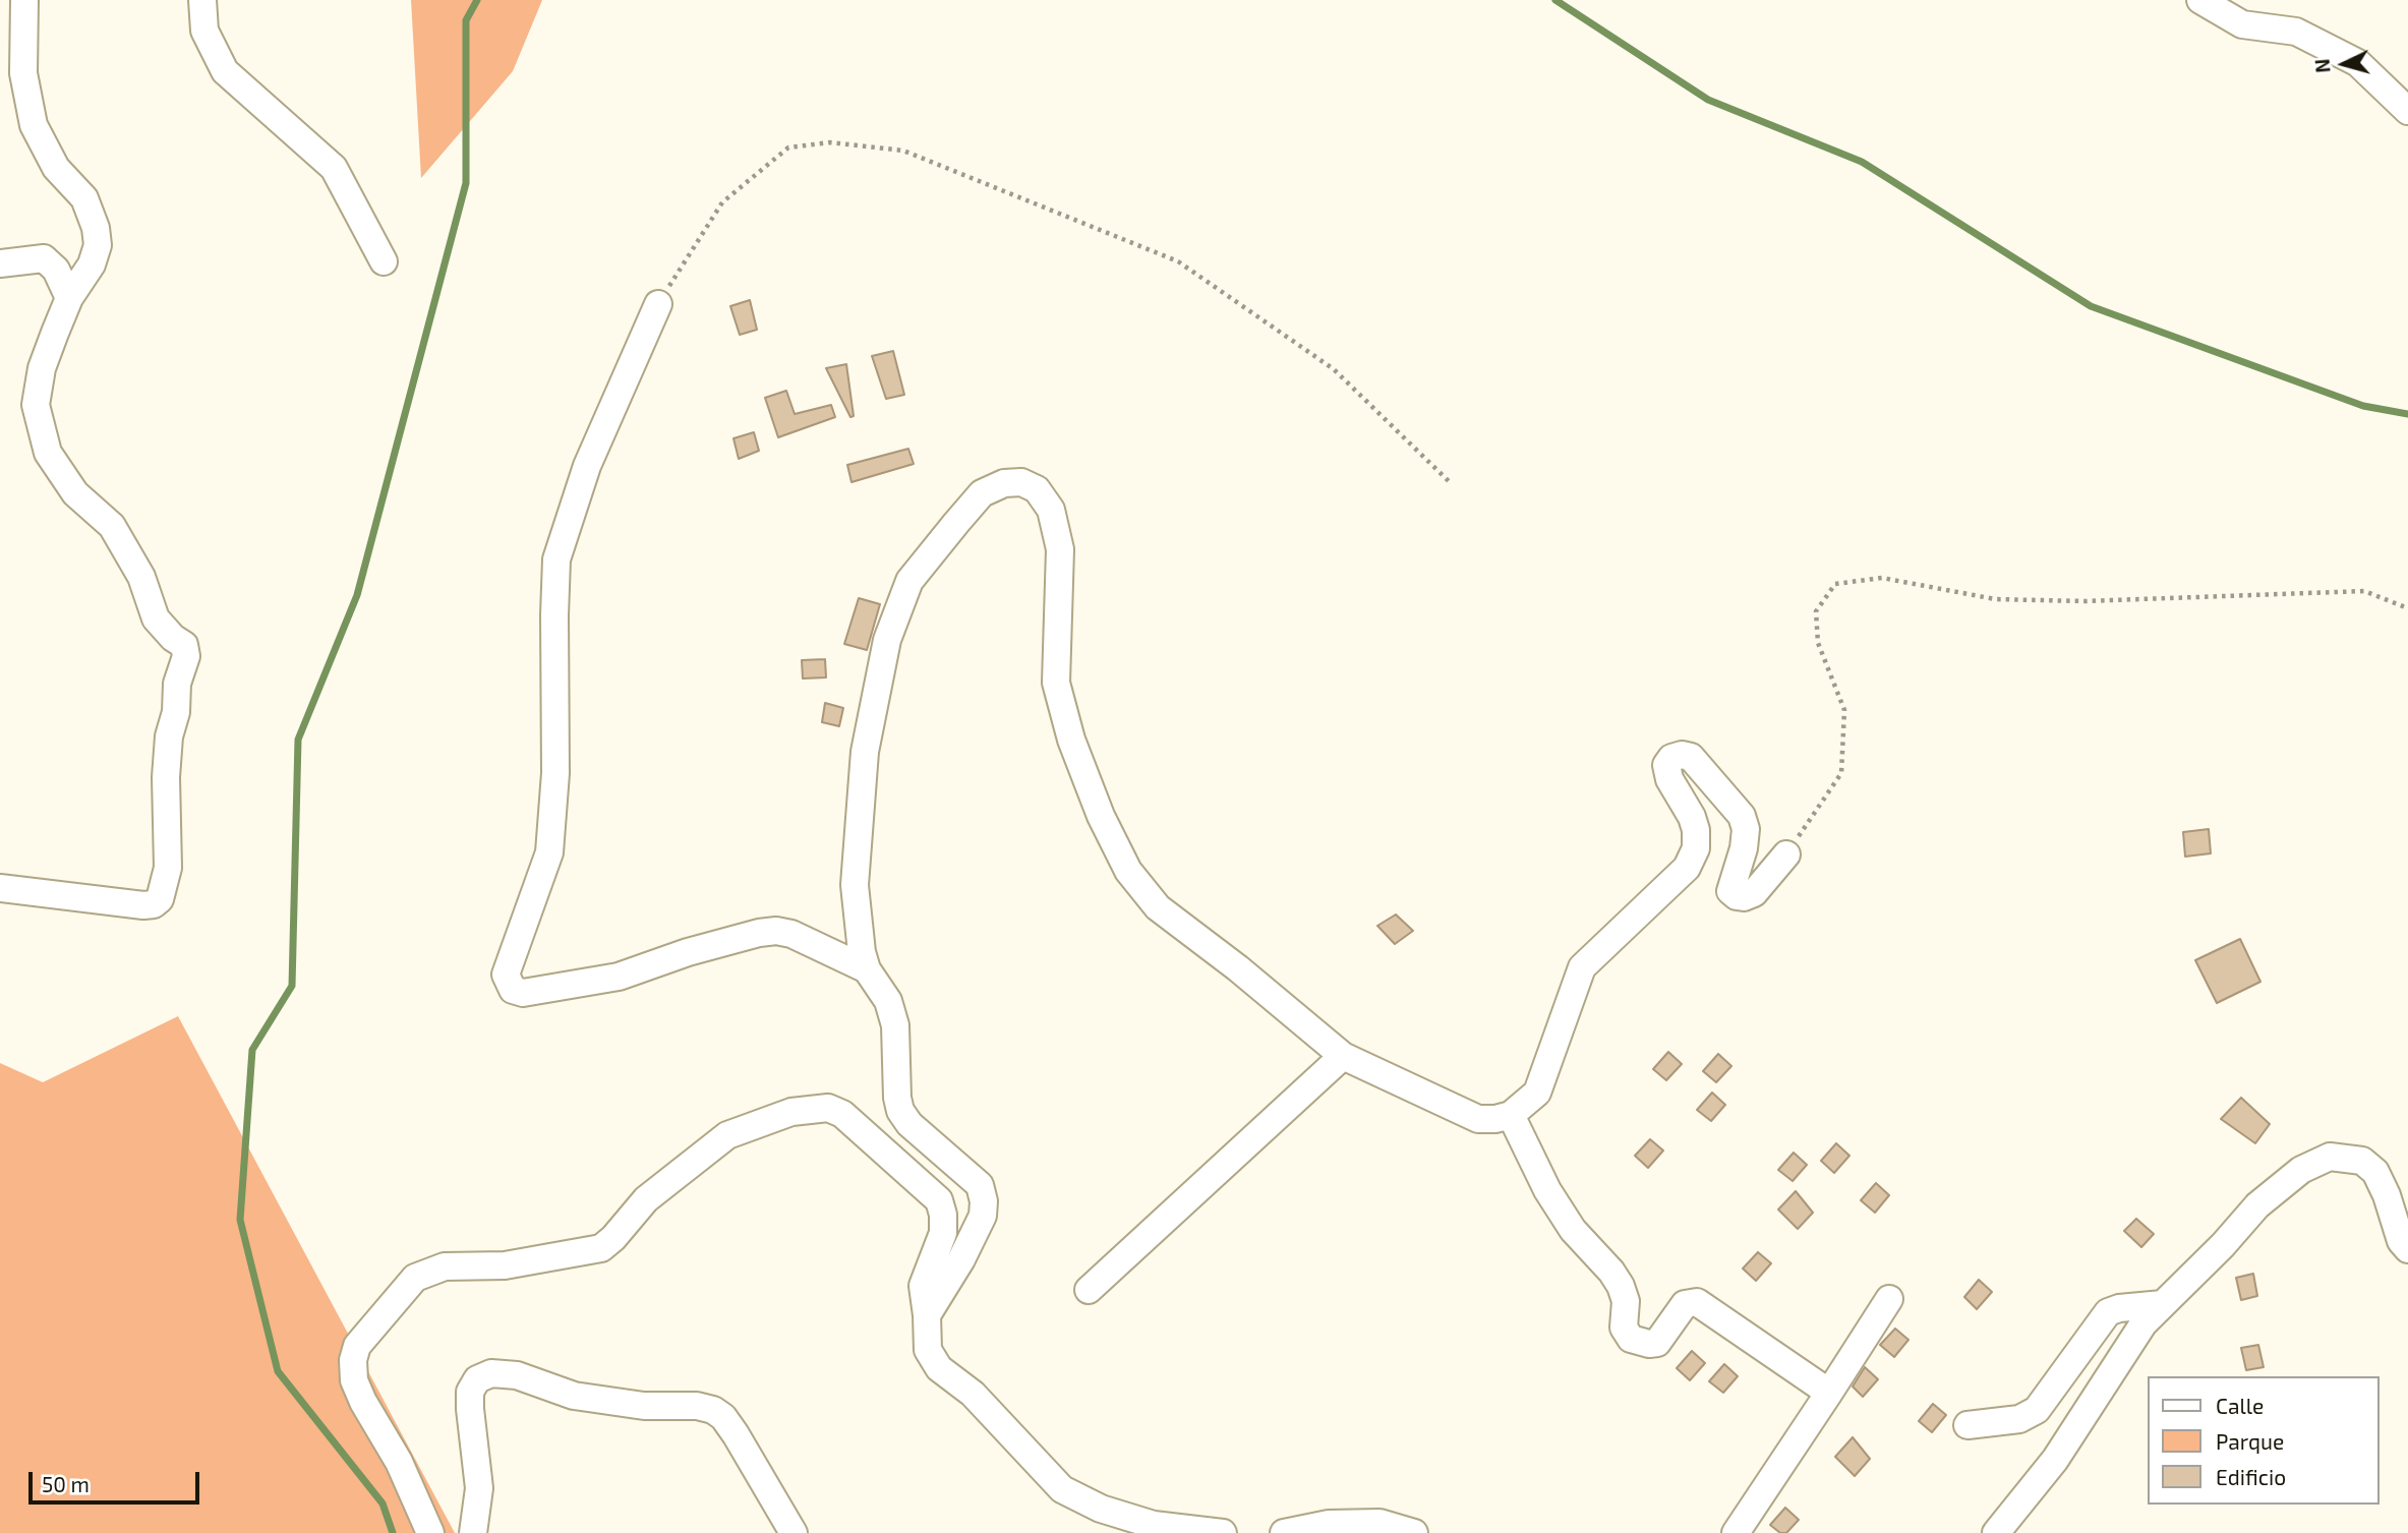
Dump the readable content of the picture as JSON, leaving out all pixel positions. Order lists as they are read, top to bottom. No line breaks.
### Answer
{"legend":["Calle","Parque","Edificio"],"scale_bar":"50 m","north":"left"}
